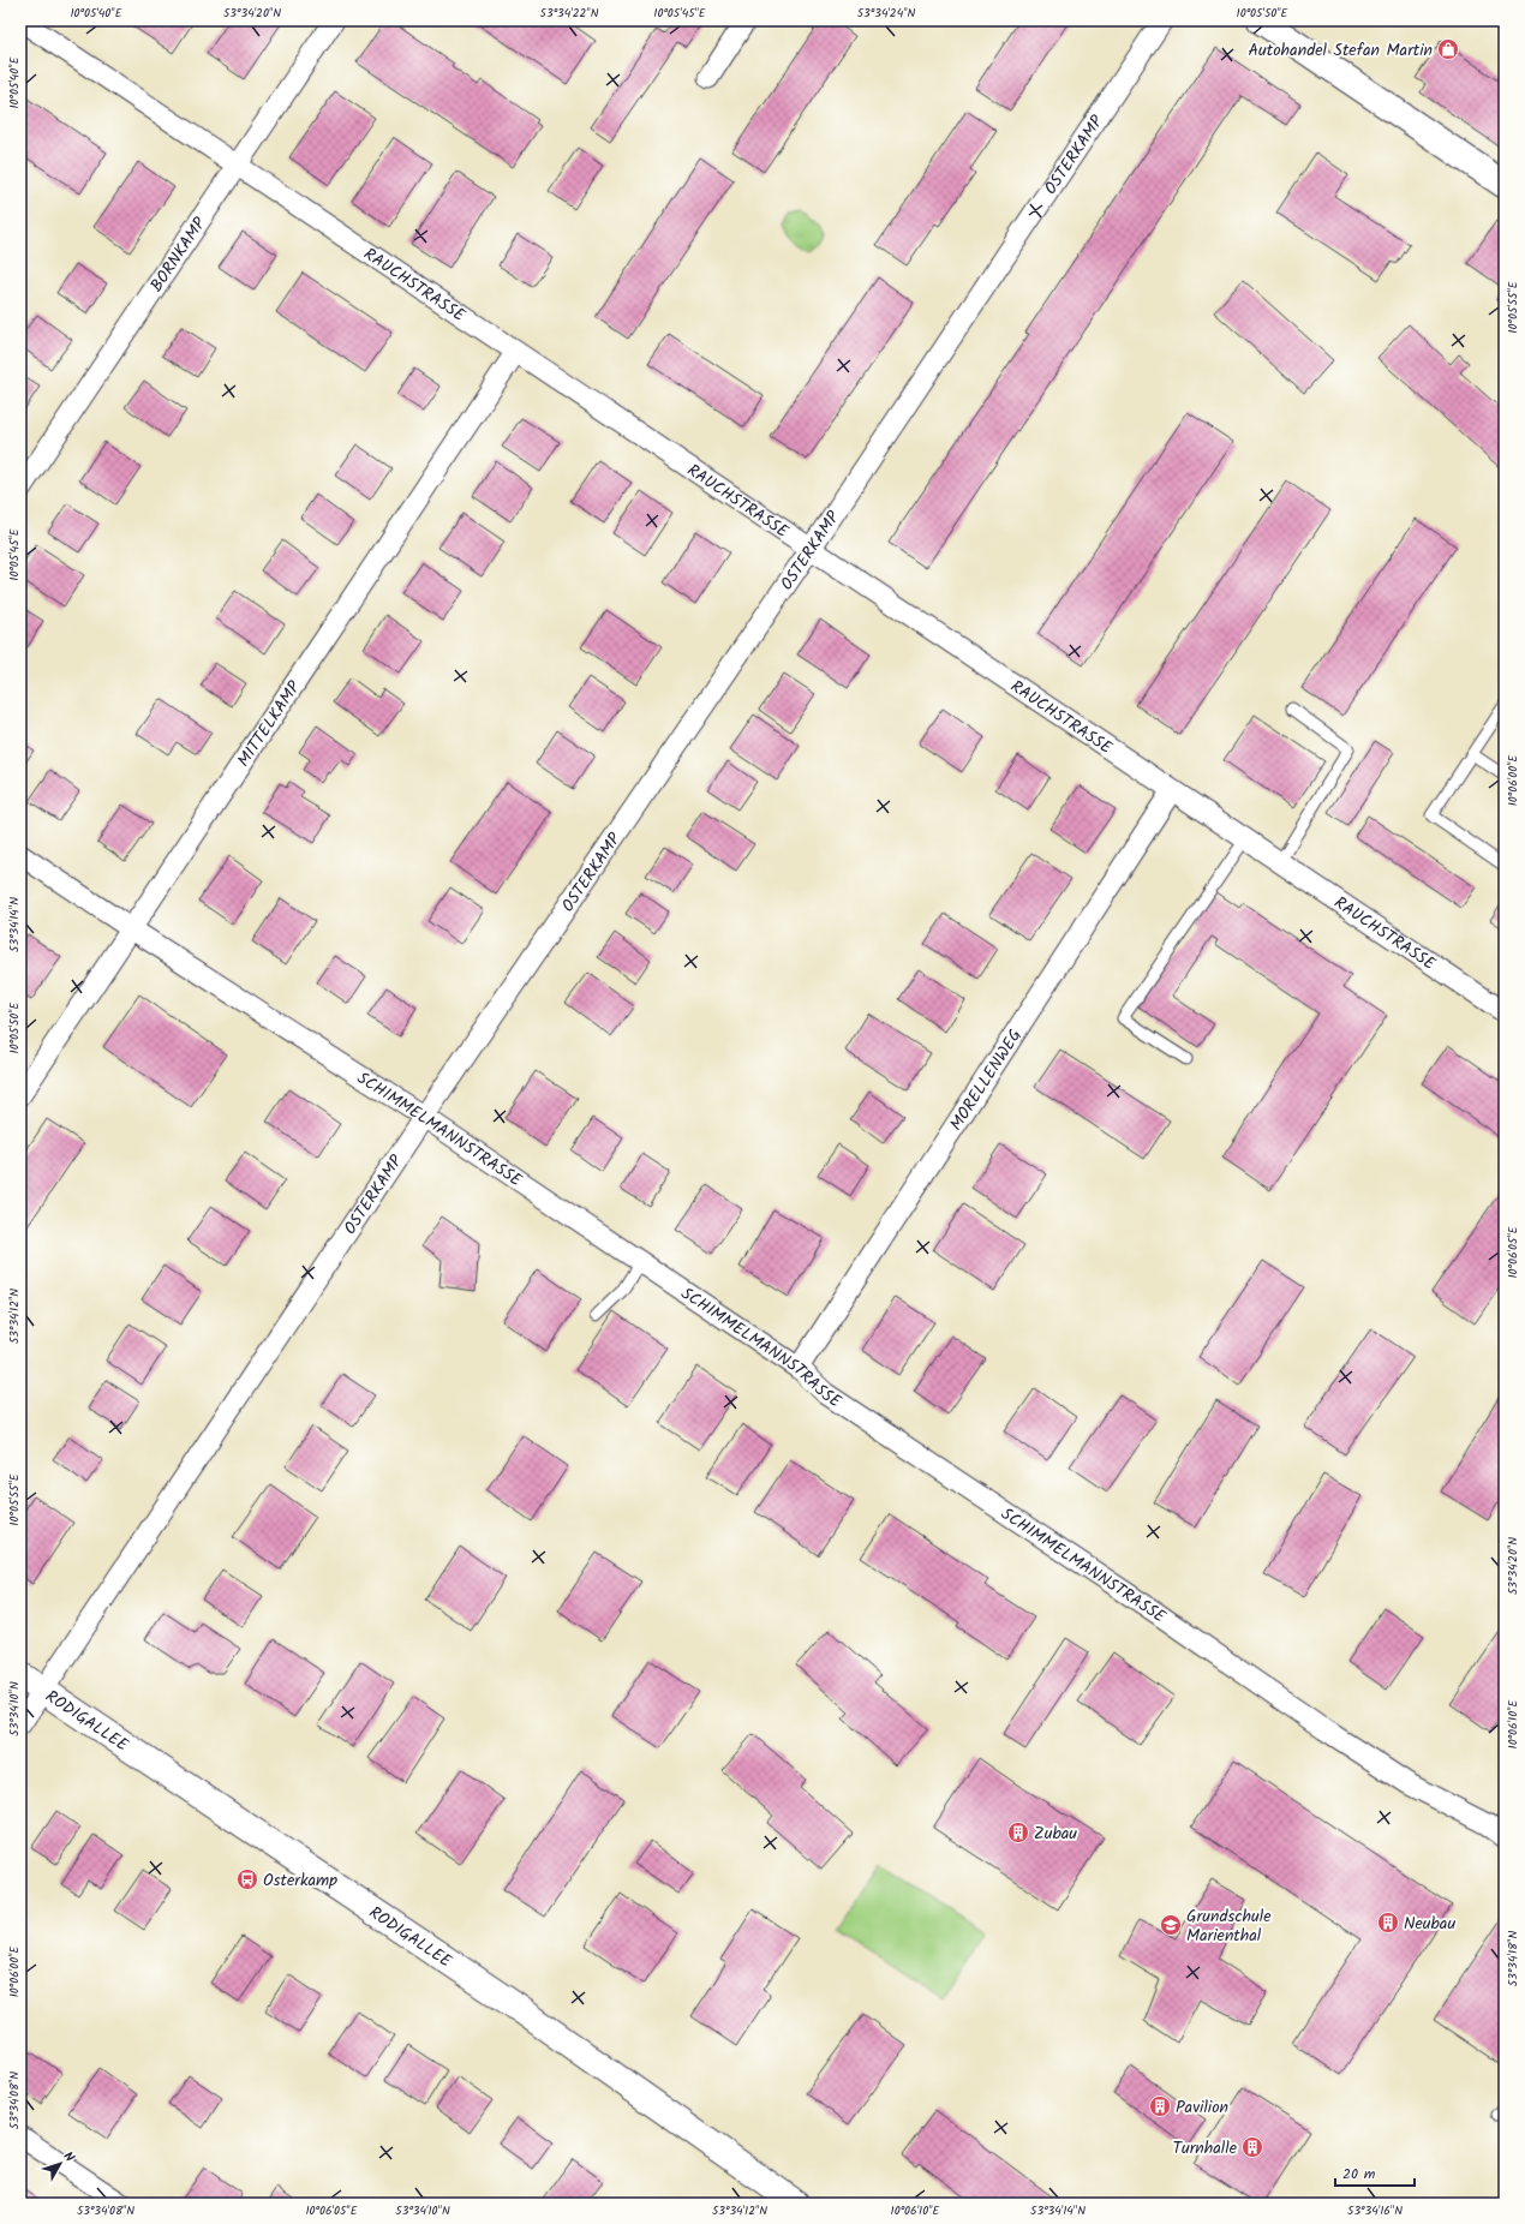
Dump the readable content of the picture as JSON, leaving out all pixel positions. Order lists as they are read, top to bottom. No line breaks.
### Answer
{"streets":{"main road":["RODIGALLEE"],"street":["OSTERKAMP","BORNKAMP","RAUCHSTRASSE","MITTELKAMP","MORELLENWEG","SCHIMMELMANNSTRASSE"]},"crossings":[["OSTERKAMP","RAUCHSTRASSE"],["OSTERKAMP","SCHIMMELMANNSTRASSE"],["OSTERKAMP","RODIGALLEE"],["BORNKAMP","RAUCHSTRASSE"],["RAUCHSTRASSE","MITTELKAMP"],["RAUCHSTRASSE","MORELLENWEG"],["MITTELKAMP","SCHIMMELMANNSTRASSE"],["MORELLENWEG","SCHIMMELMANNSTRASSE"]],"places":{"shop":["Autohandel Stefan Martin"],"building":["Zubau","Neubau","Pavilion","Turnhalle"],"bus stop":["Osterkamp"],"school or university":["Grundschule Marienthal"]},"scale_bar":"20 m","north":"top right","coordinates":["10°05'40\"E","53°34'20\"N","53°34'22\"N","10°05'45\"E","53°34'24\"N","10°05'50\"E","10°05'55\"E","10°06'00\"E","53°34'14\"N","10°06'05\"E","53°34'12\"N","53°34'10\"N","10°06'10\"E","53°34'18\"N","53°34'08\"N","53°34'16\"N"]}
